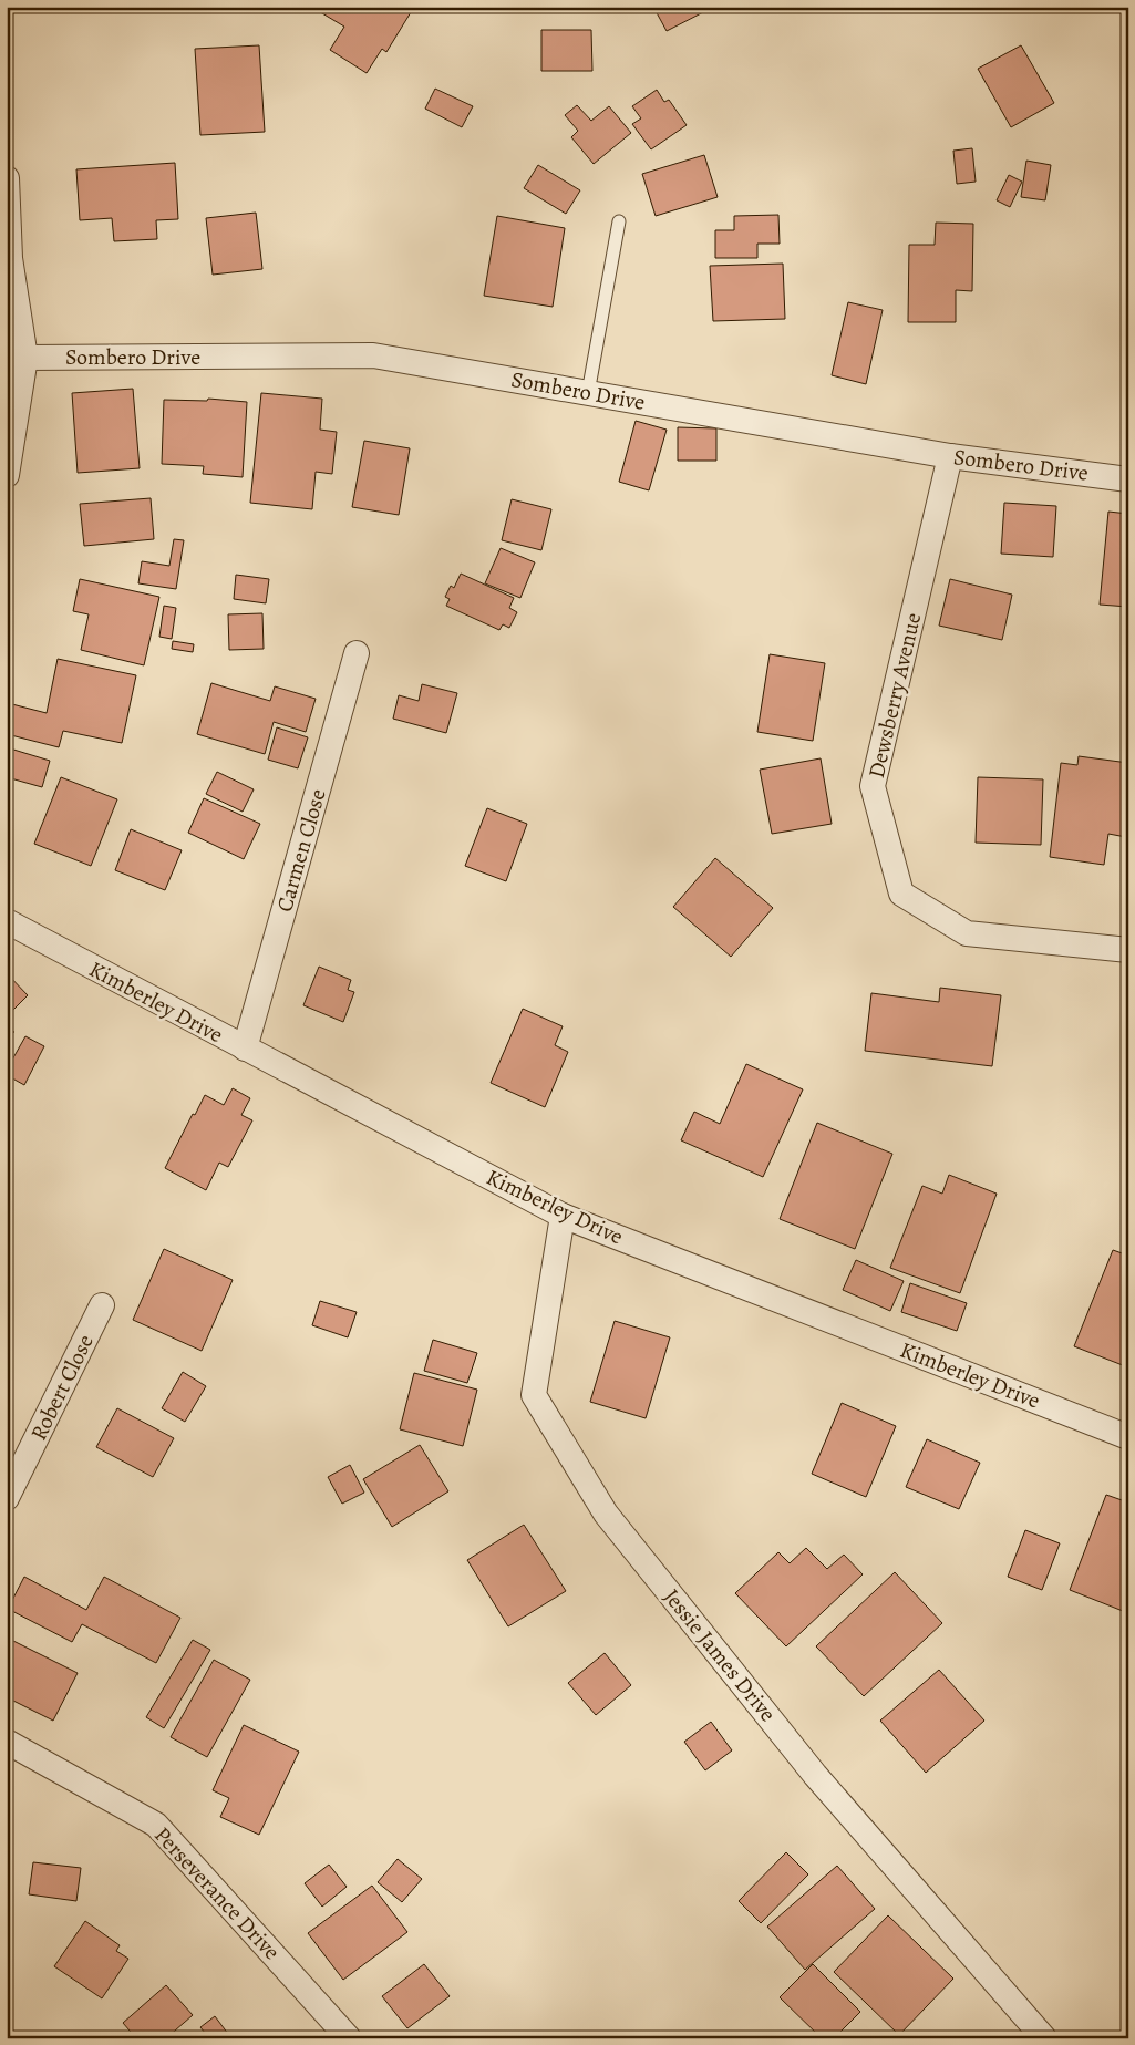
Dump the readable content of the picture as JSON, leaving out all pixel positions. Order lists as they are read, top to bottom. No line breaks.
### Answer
{"streets":{"street":["Sombero Drive","Dewsberry Avenue","Carmen Close","Kimberley Drive","Robert Close","Jessie James Drive","Perseverance Drive"]},"crossings":[["Sombero Drive","Dewsberry Avenue"],["Carmen Close","Kimberley Drive"],["Kimberley Drive","Jessie James Drive"]]}
